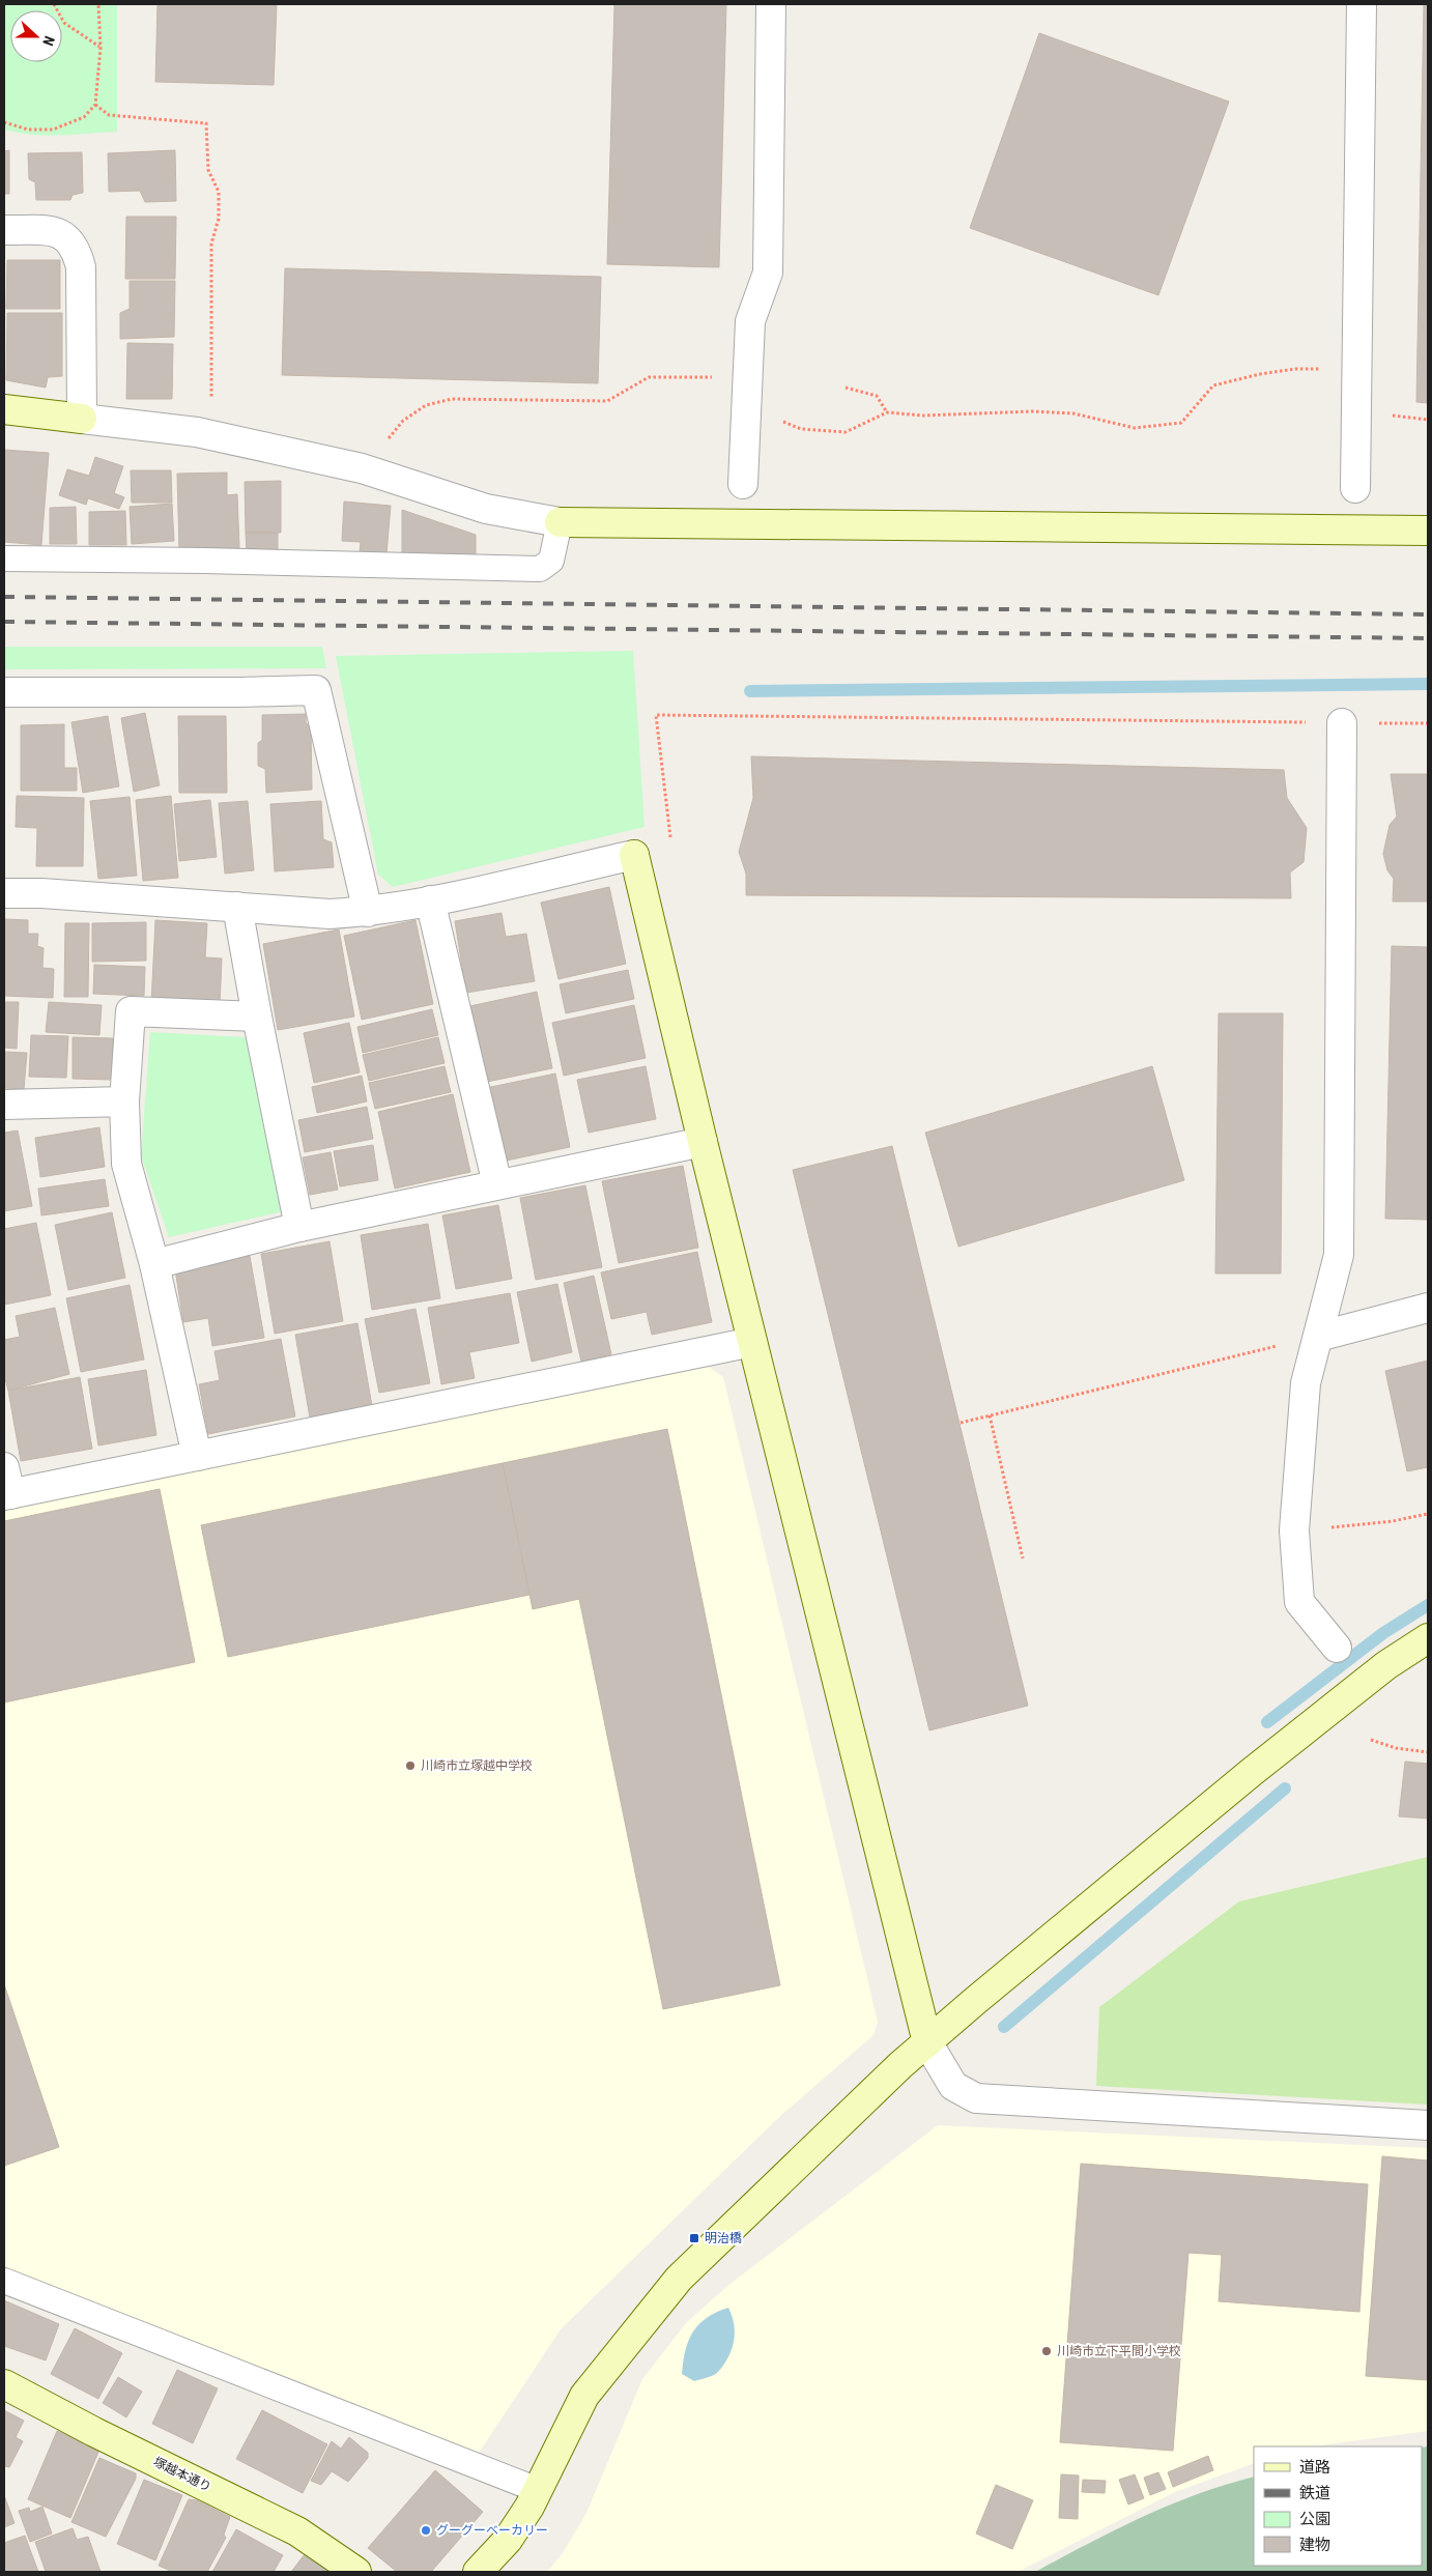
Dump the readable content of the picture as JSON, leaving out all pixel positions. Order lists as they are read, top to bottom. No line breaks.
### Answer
{"streets":{"street":["塚越本通り"]},"places":{"other":["川崎市立塚越中学校","川崎市立下平間小学校","グーグーベーカリー"],"transit":["明治橋"]},"legend":["道路","鉄道","公園","建物"],"north":"right"}
